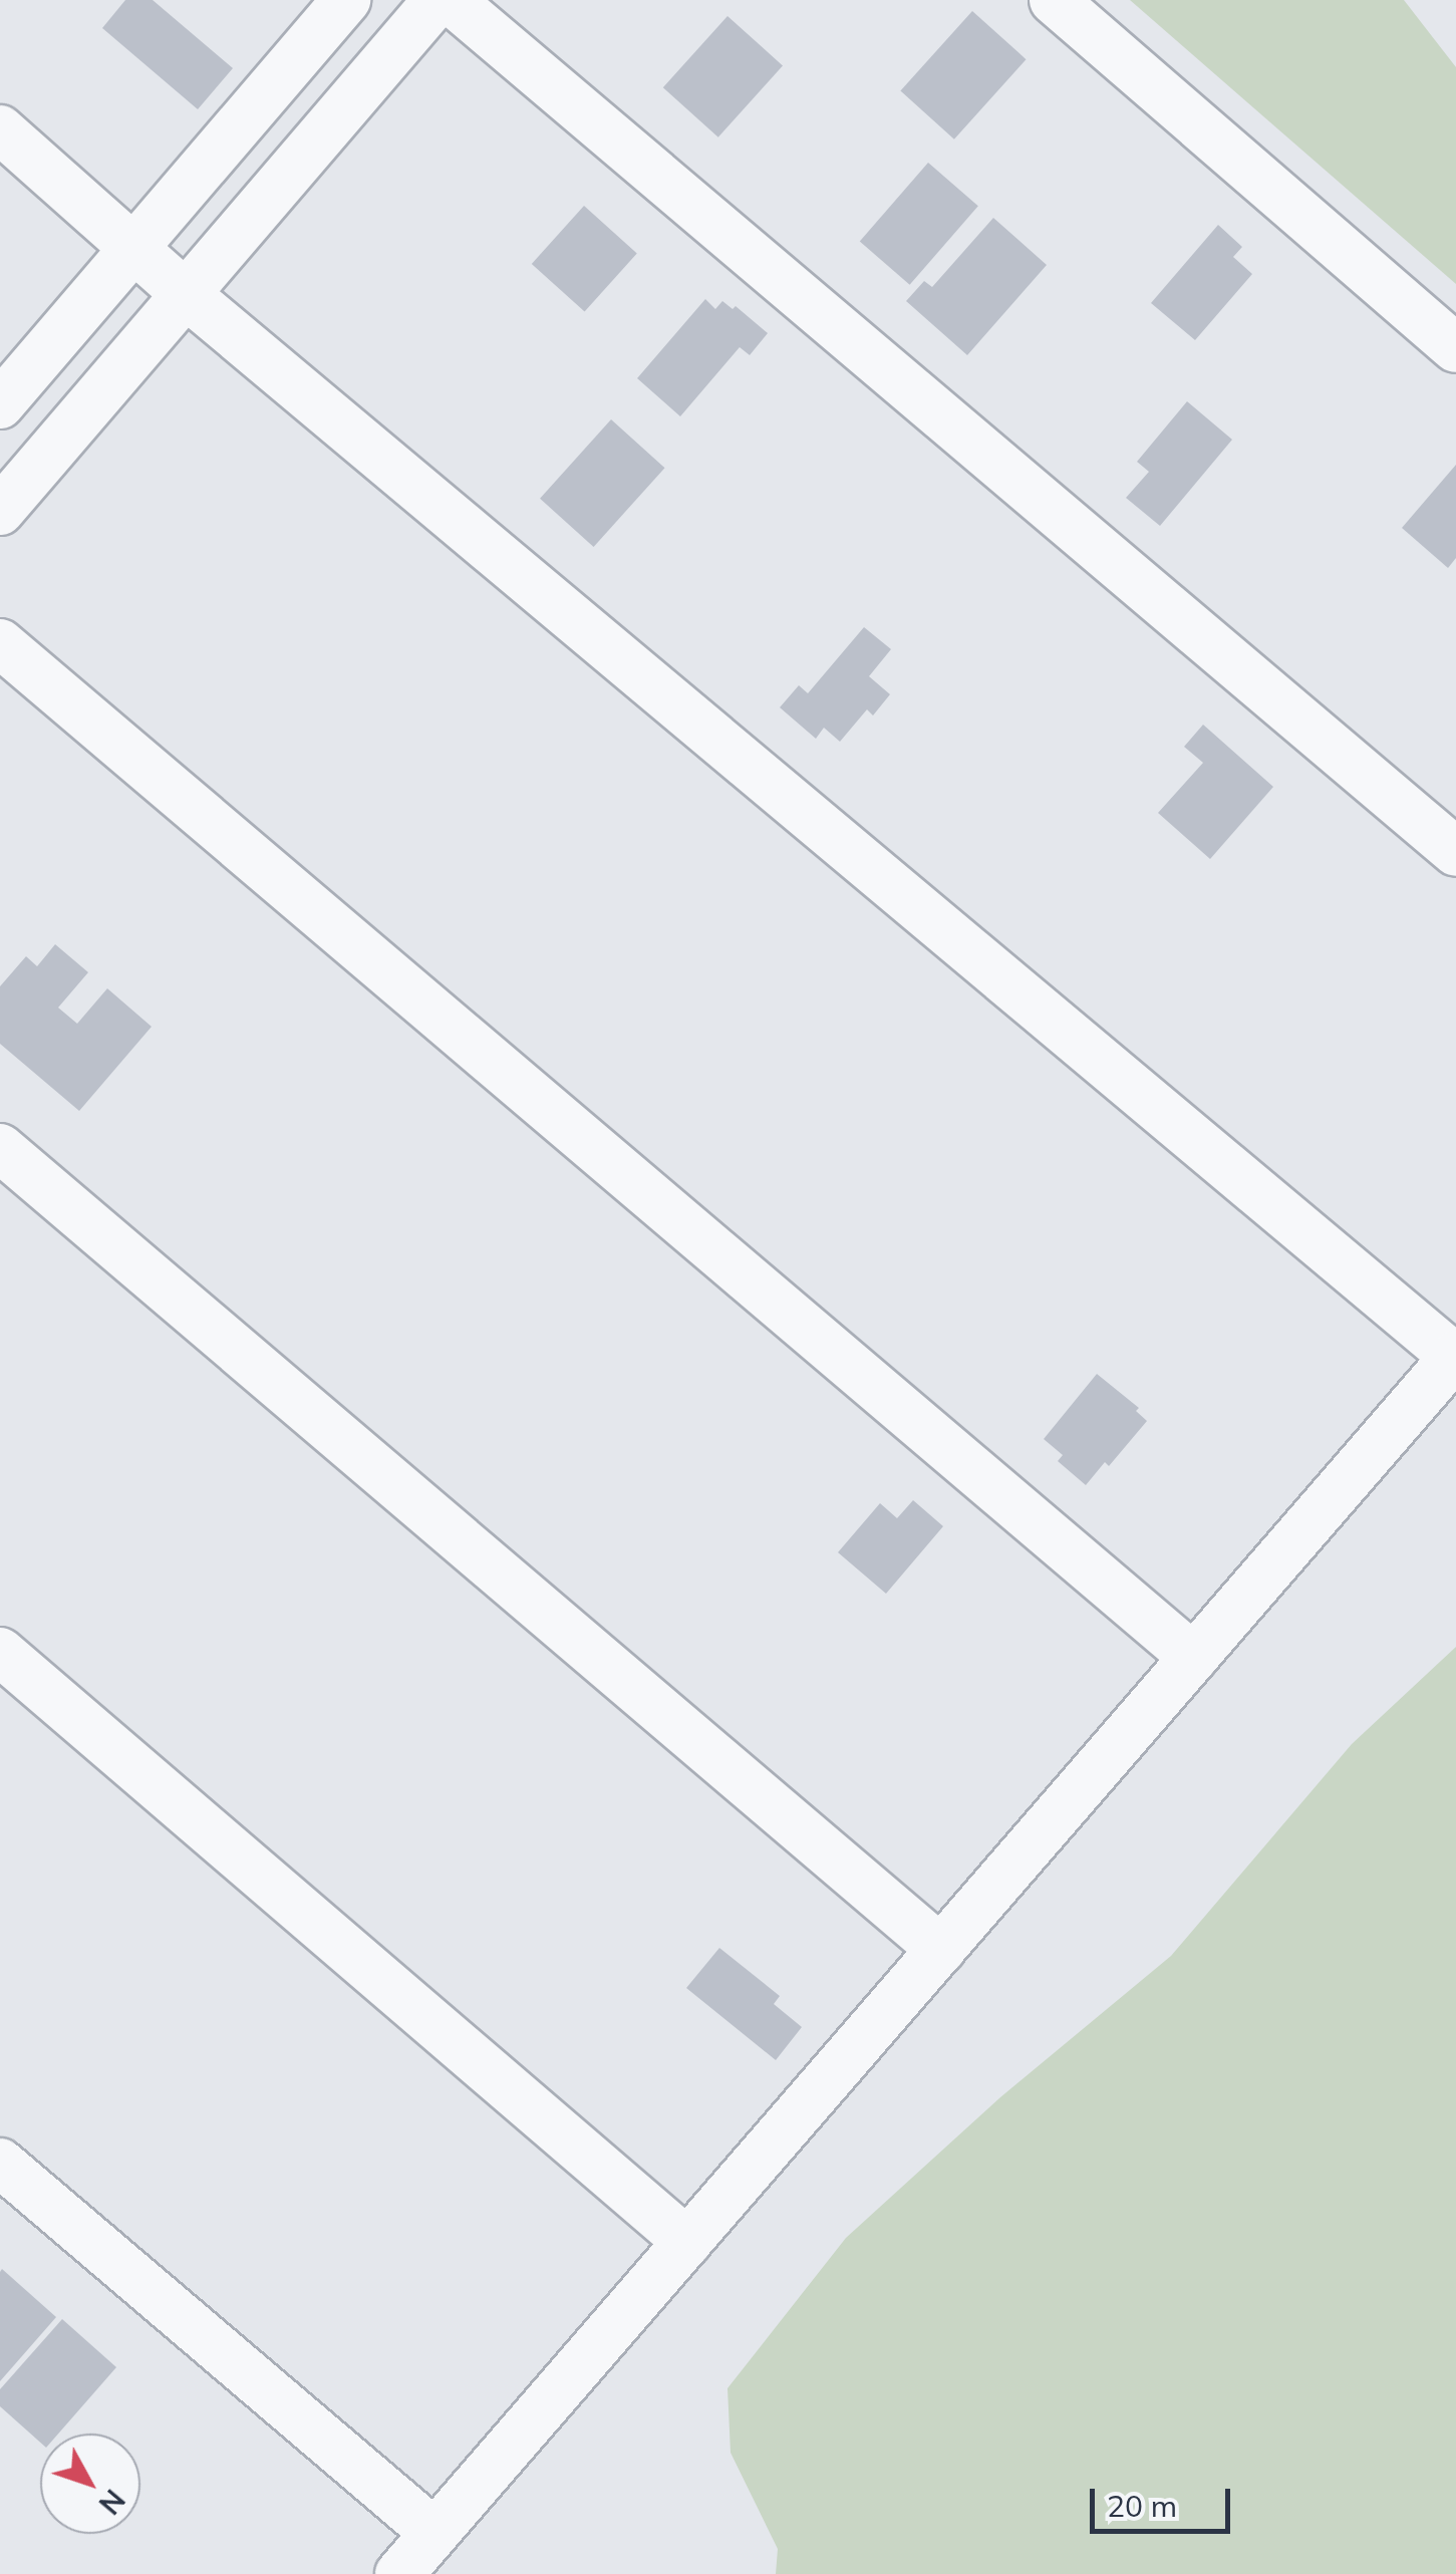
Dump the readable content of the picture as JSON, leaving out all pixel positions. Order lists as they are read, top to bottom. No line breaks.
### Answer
{"scale_bar":"20 m","north":"bottom right"}
